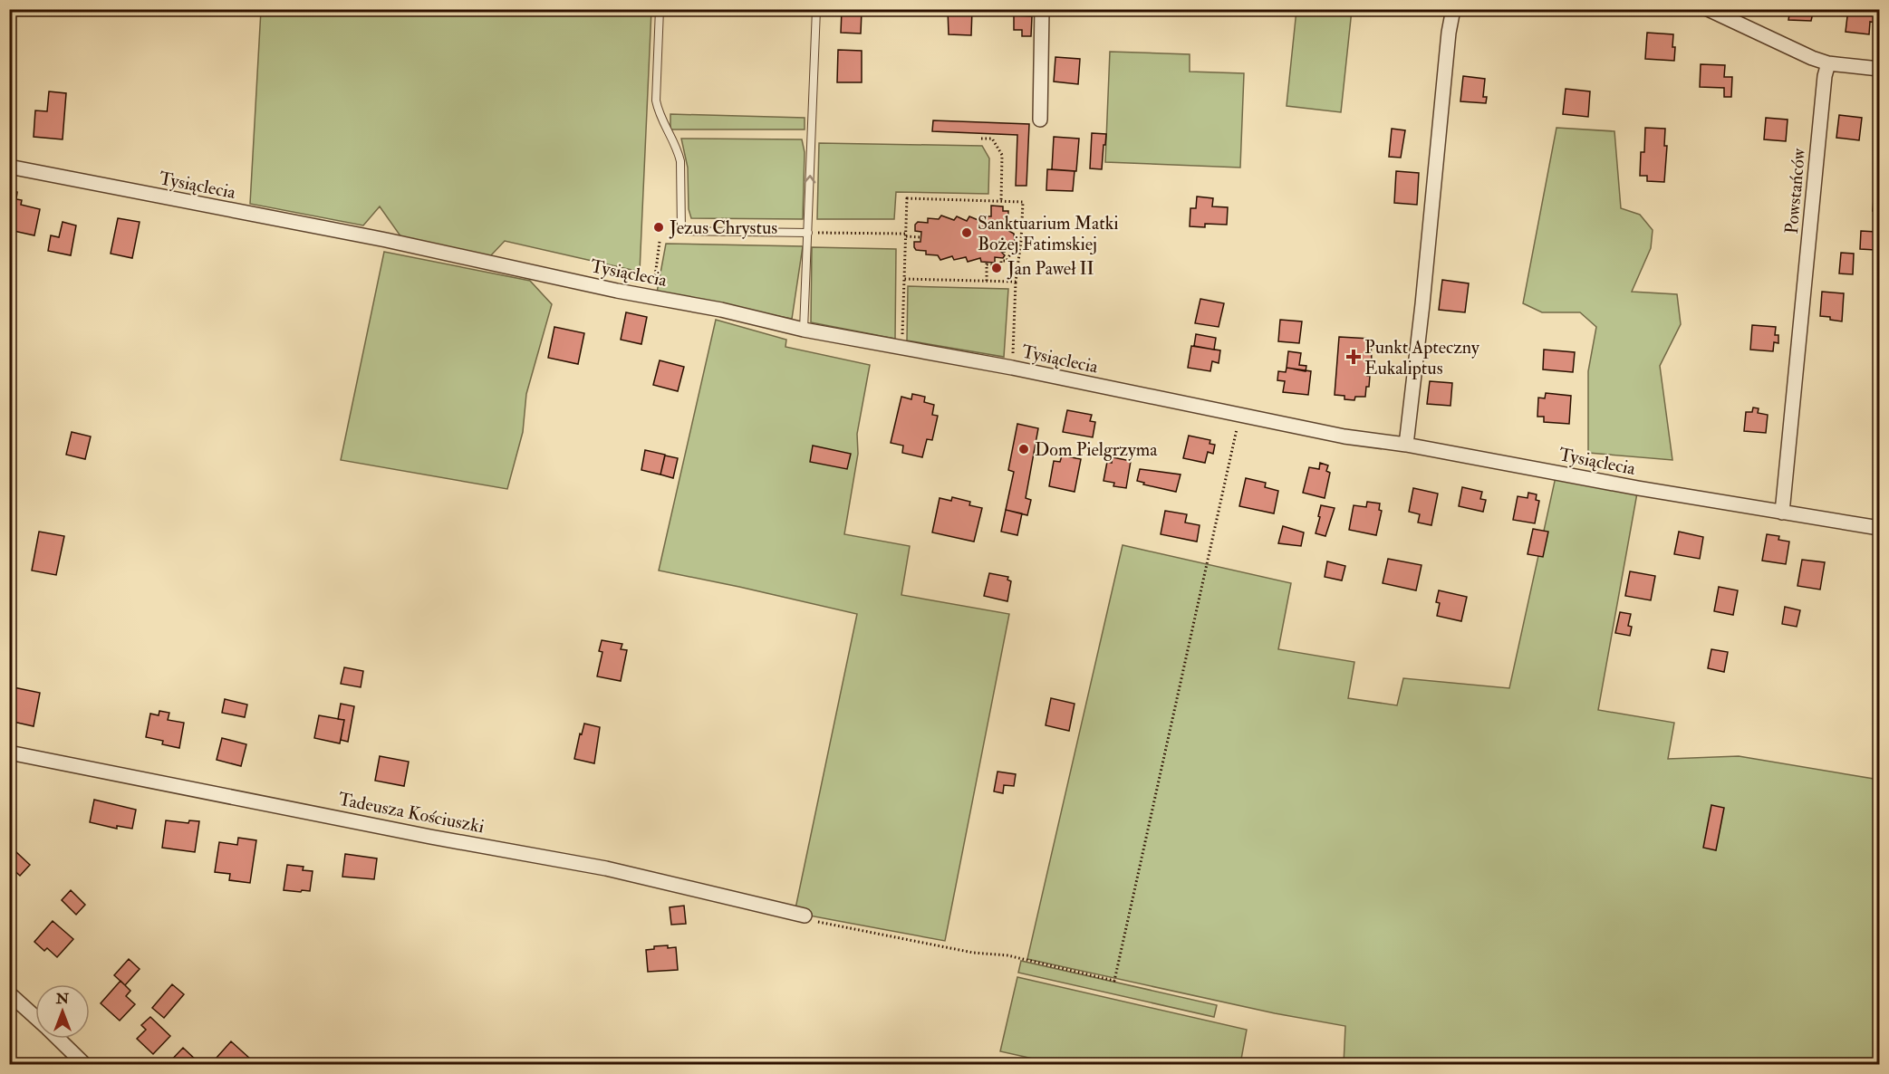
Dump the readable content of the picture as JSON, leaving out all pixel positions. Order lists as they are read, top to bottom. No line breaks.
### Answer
{"streets":{"street":["Tysiąclecia","Powstańców","Tadeusza Kościuszki"]},"crossings":[["Tysiąclecia","Powstańców"]],"places":{"other":["Jezus Chrystus","Sanktuarium Matki Bożej Fatimskiej","Jan Paweł II","Dom Pielgrzyma"],"health":["Punkt Apteczny Eukaliptus"]},"north":"top"}
